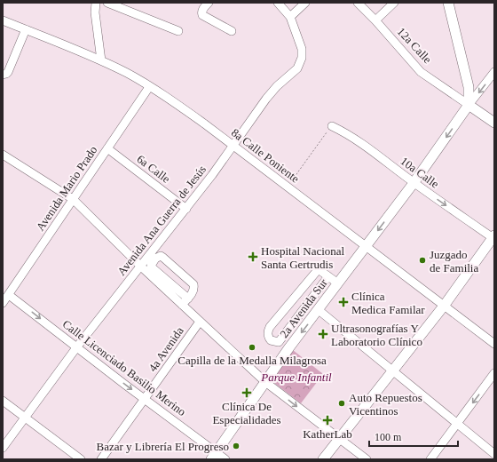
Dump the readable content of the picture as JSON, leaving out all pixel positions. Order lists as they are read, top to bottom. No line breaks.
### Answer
{"streets":{"main road":["12a Calle","2a Avenida Sur"],"street":["8a Calle Poniente","6a Calle","10a Calle","Avenida Mario Prado","Avenida Ana Guerra de Jesús","4a Avenida","Calle Licenciado Basilio Merino"]},"crossings":[["12a Calle","2a Avenida Sur"],["8a Calle Poniente","Avenida Mario Prado"],["8a Calle Poniente","Avenida Ana Guerra de Jesús"],["8a Calle Poniente","2a Avenida Sur"],["6a Calle","Avenida Mario Prado"],["6a Calle","Avenida Ana Guerra de Jesús"],["10a Calle","2a Avenida Sur"],["Avenida Mario Prado","Calle Licenciado Basilio Merino"],["Avenida Ana Guerra de Jesús","Calle Licenciado Basilio Merino"],["2a Avenida Sur","Calle Licenciado Basilio Merino"],["4a Avenida","Calle Licenciado Basilio Merino"]],"one_way":["10a Calle","2a Avenida Sur","Calle Licenciado Basilio Merino"],"parks":["Parque Infantil"],"places":{"health":["Hospital Nacional Santa Gertrudis","Clínica Medica Familar","Ultrasonografías Y Laboratorio Clínico","Clínica De Especialidades","KatherLab"],"other":["Juzgado de Familia","Capilla de la Medalla Milagrosa","Auto Repuestos Vicentinos","Bazar y Librería El Progreso"]},"scale_bar":"100 m"}
